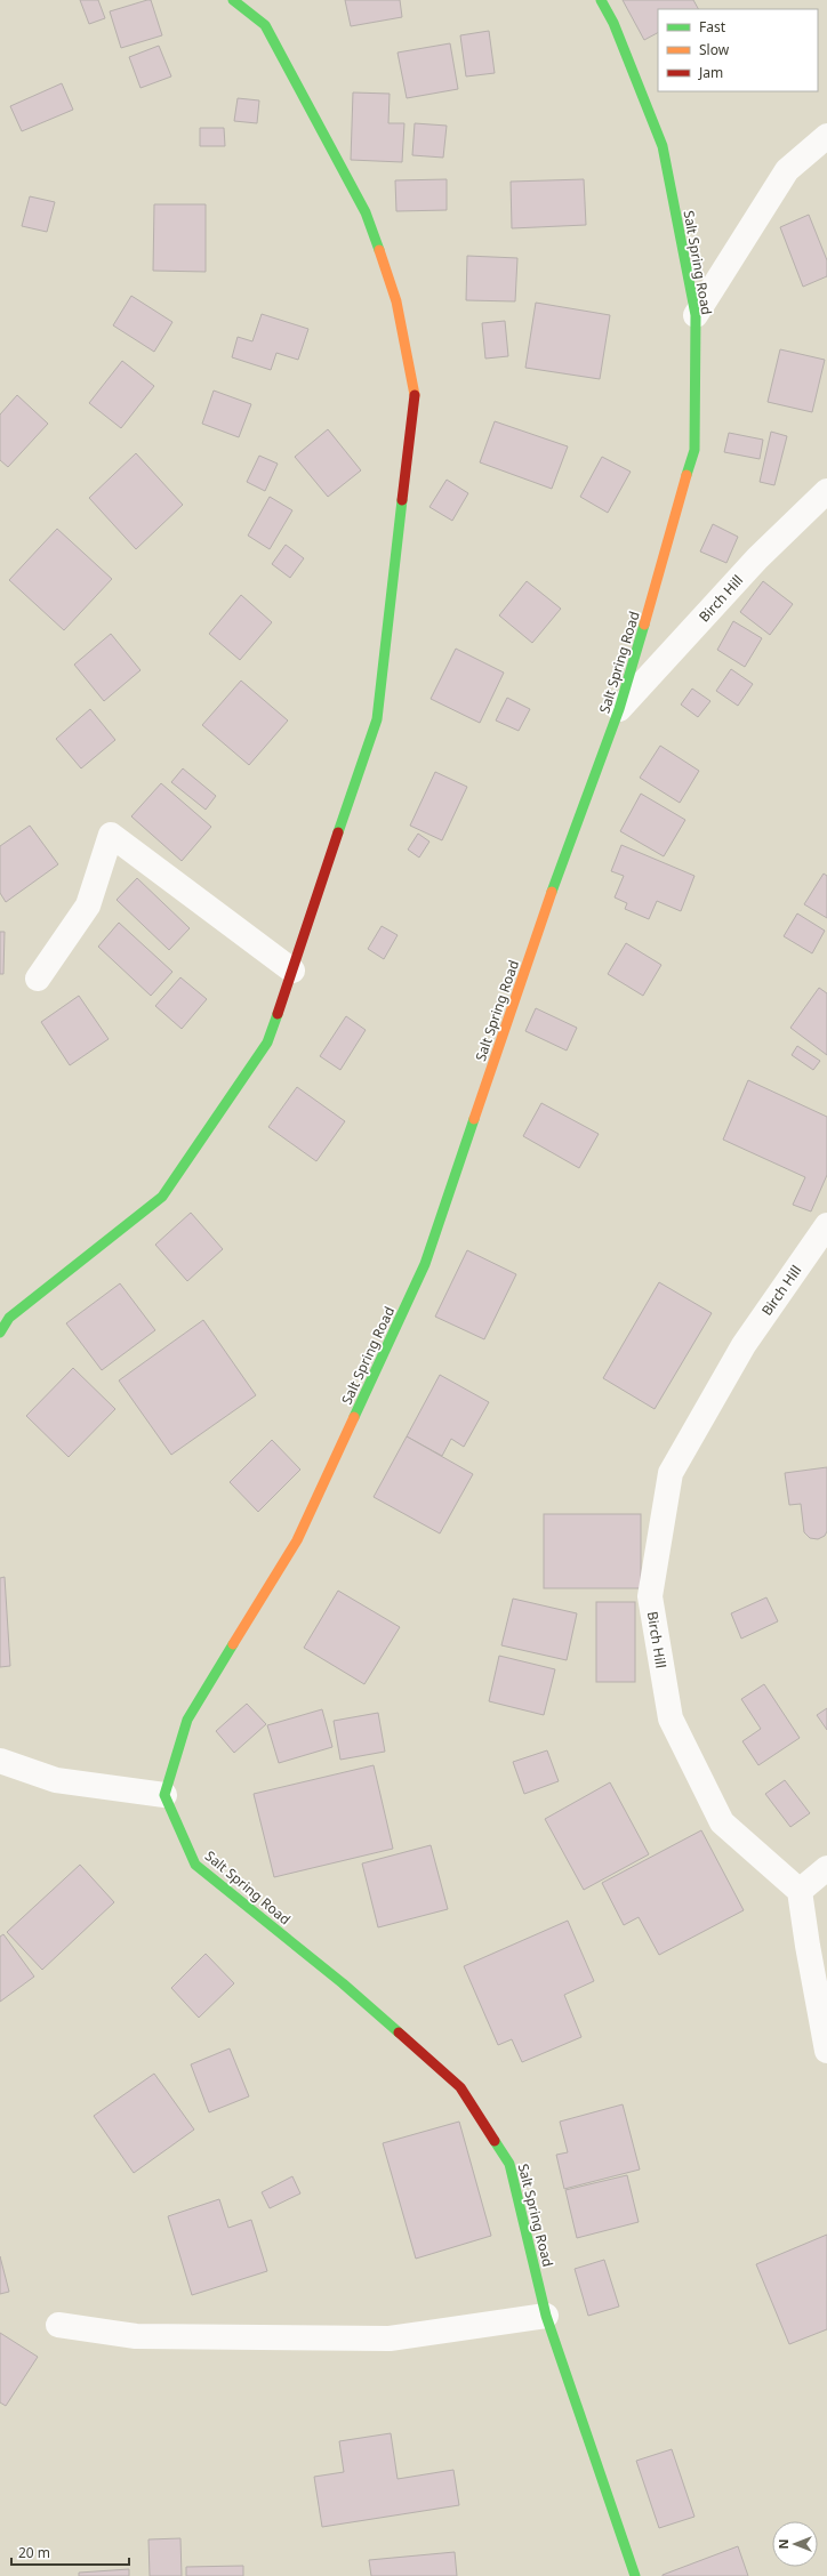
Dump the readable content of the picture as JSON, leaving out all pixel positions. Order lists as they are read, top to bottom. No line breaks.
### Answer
{"streets":{"street":["Salt Spring Road","Birch Hill"]},"crossings":[["Salt Spring Road","Birch Hill"]],"legend":["Fast","Slow","Jam"],"scale_bar":"20 m","north":"left"}
